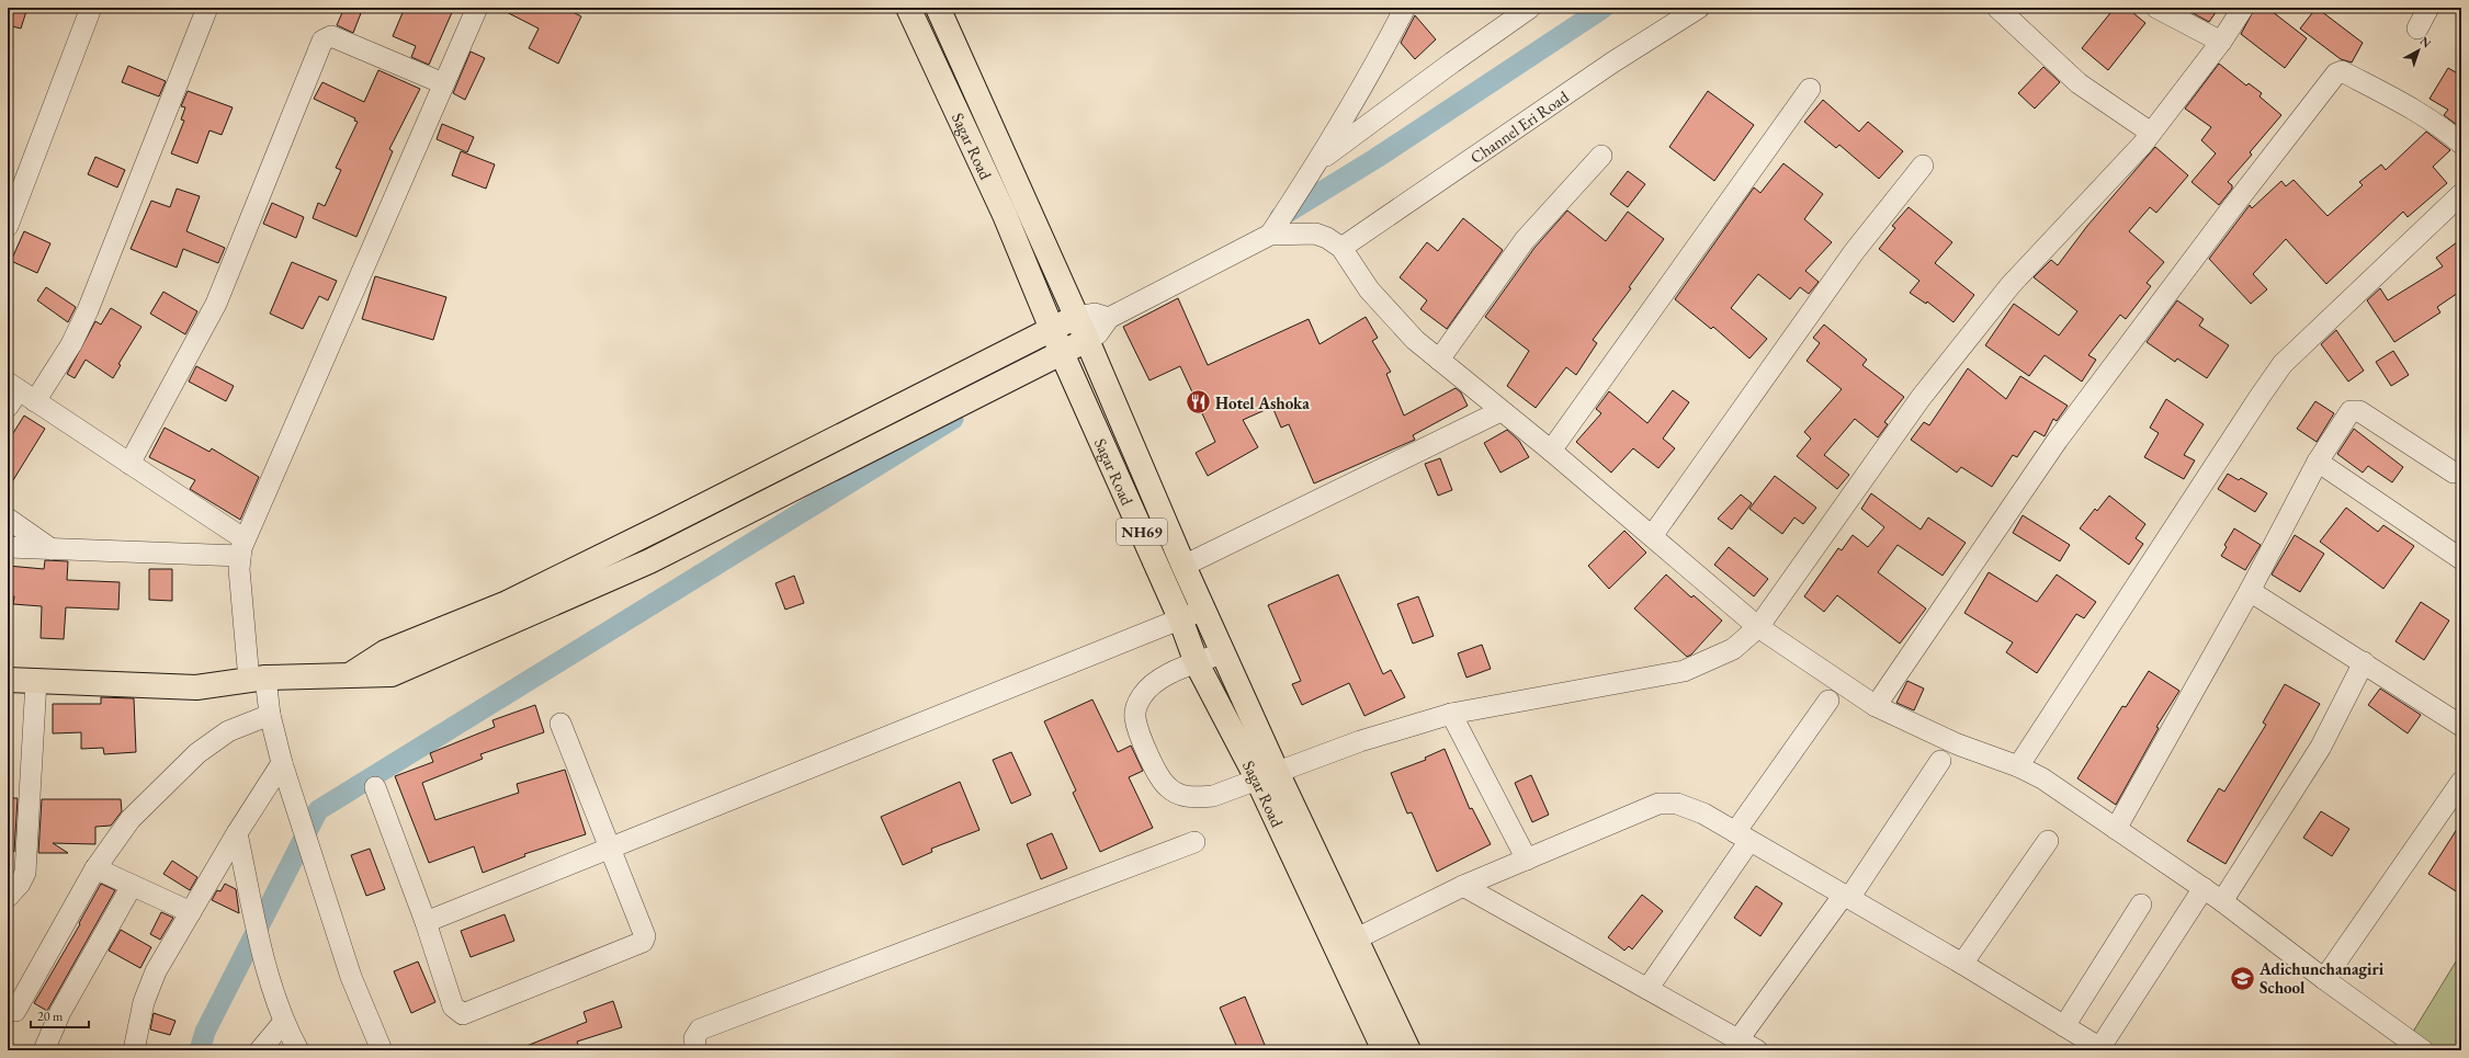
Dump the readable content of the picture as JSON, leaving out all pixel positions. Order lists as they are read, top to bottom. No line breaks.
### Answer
{"streets":{"main road":["Sagar Road","NH69"],"street":["Channel Eri Road"]},"places":{"restaurant":["Hotel Ashoka"],"school or university":["Adichunchanagiri School"]},"scale_bar":"20 m","north":"top right"}
